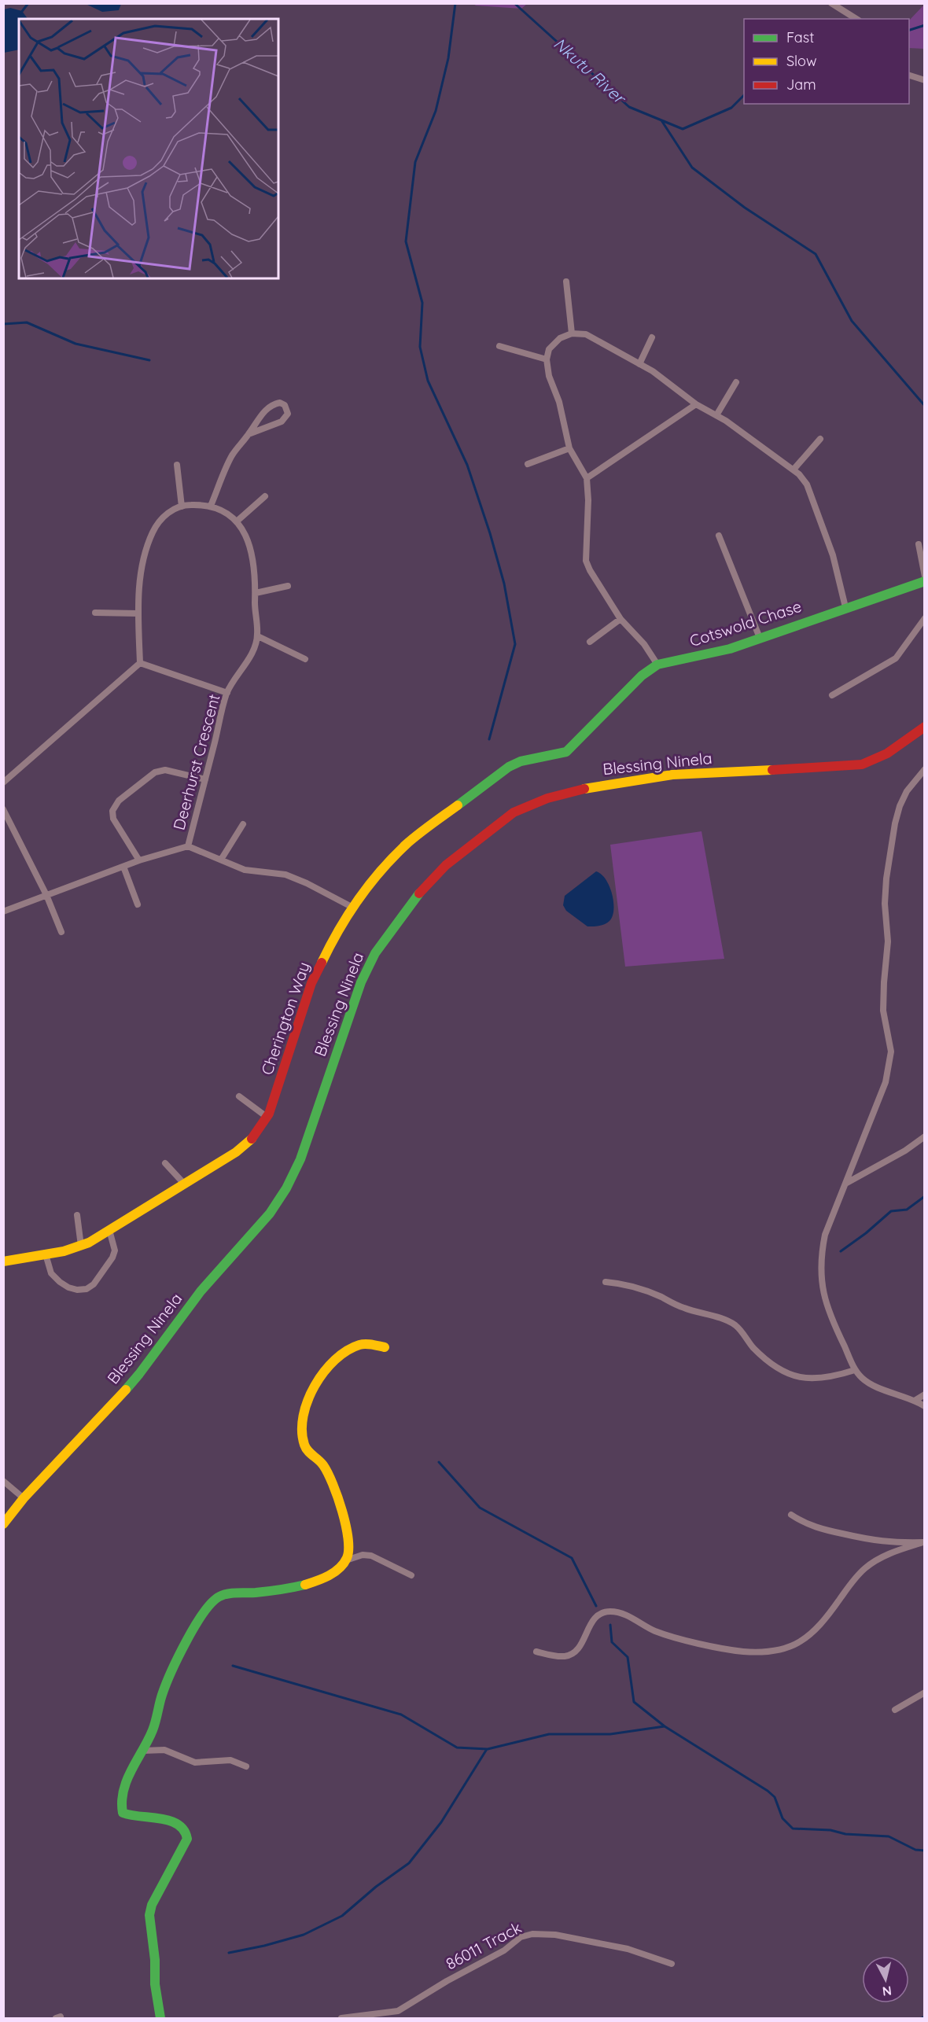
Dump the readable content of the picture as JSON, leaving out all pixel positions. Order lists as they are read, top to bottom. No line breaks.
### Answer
{"streets":{"street":["Cotswold Chase","Deerhurst Crescent","Blessing Ninela","Cherington Way","86011 Track"]},"crossings":[["Cotswold Chase","Cherington Way"]],"water":["Nkutu River"],"legend":["Fast","Slow","Jam"],"north":"bottom"}
